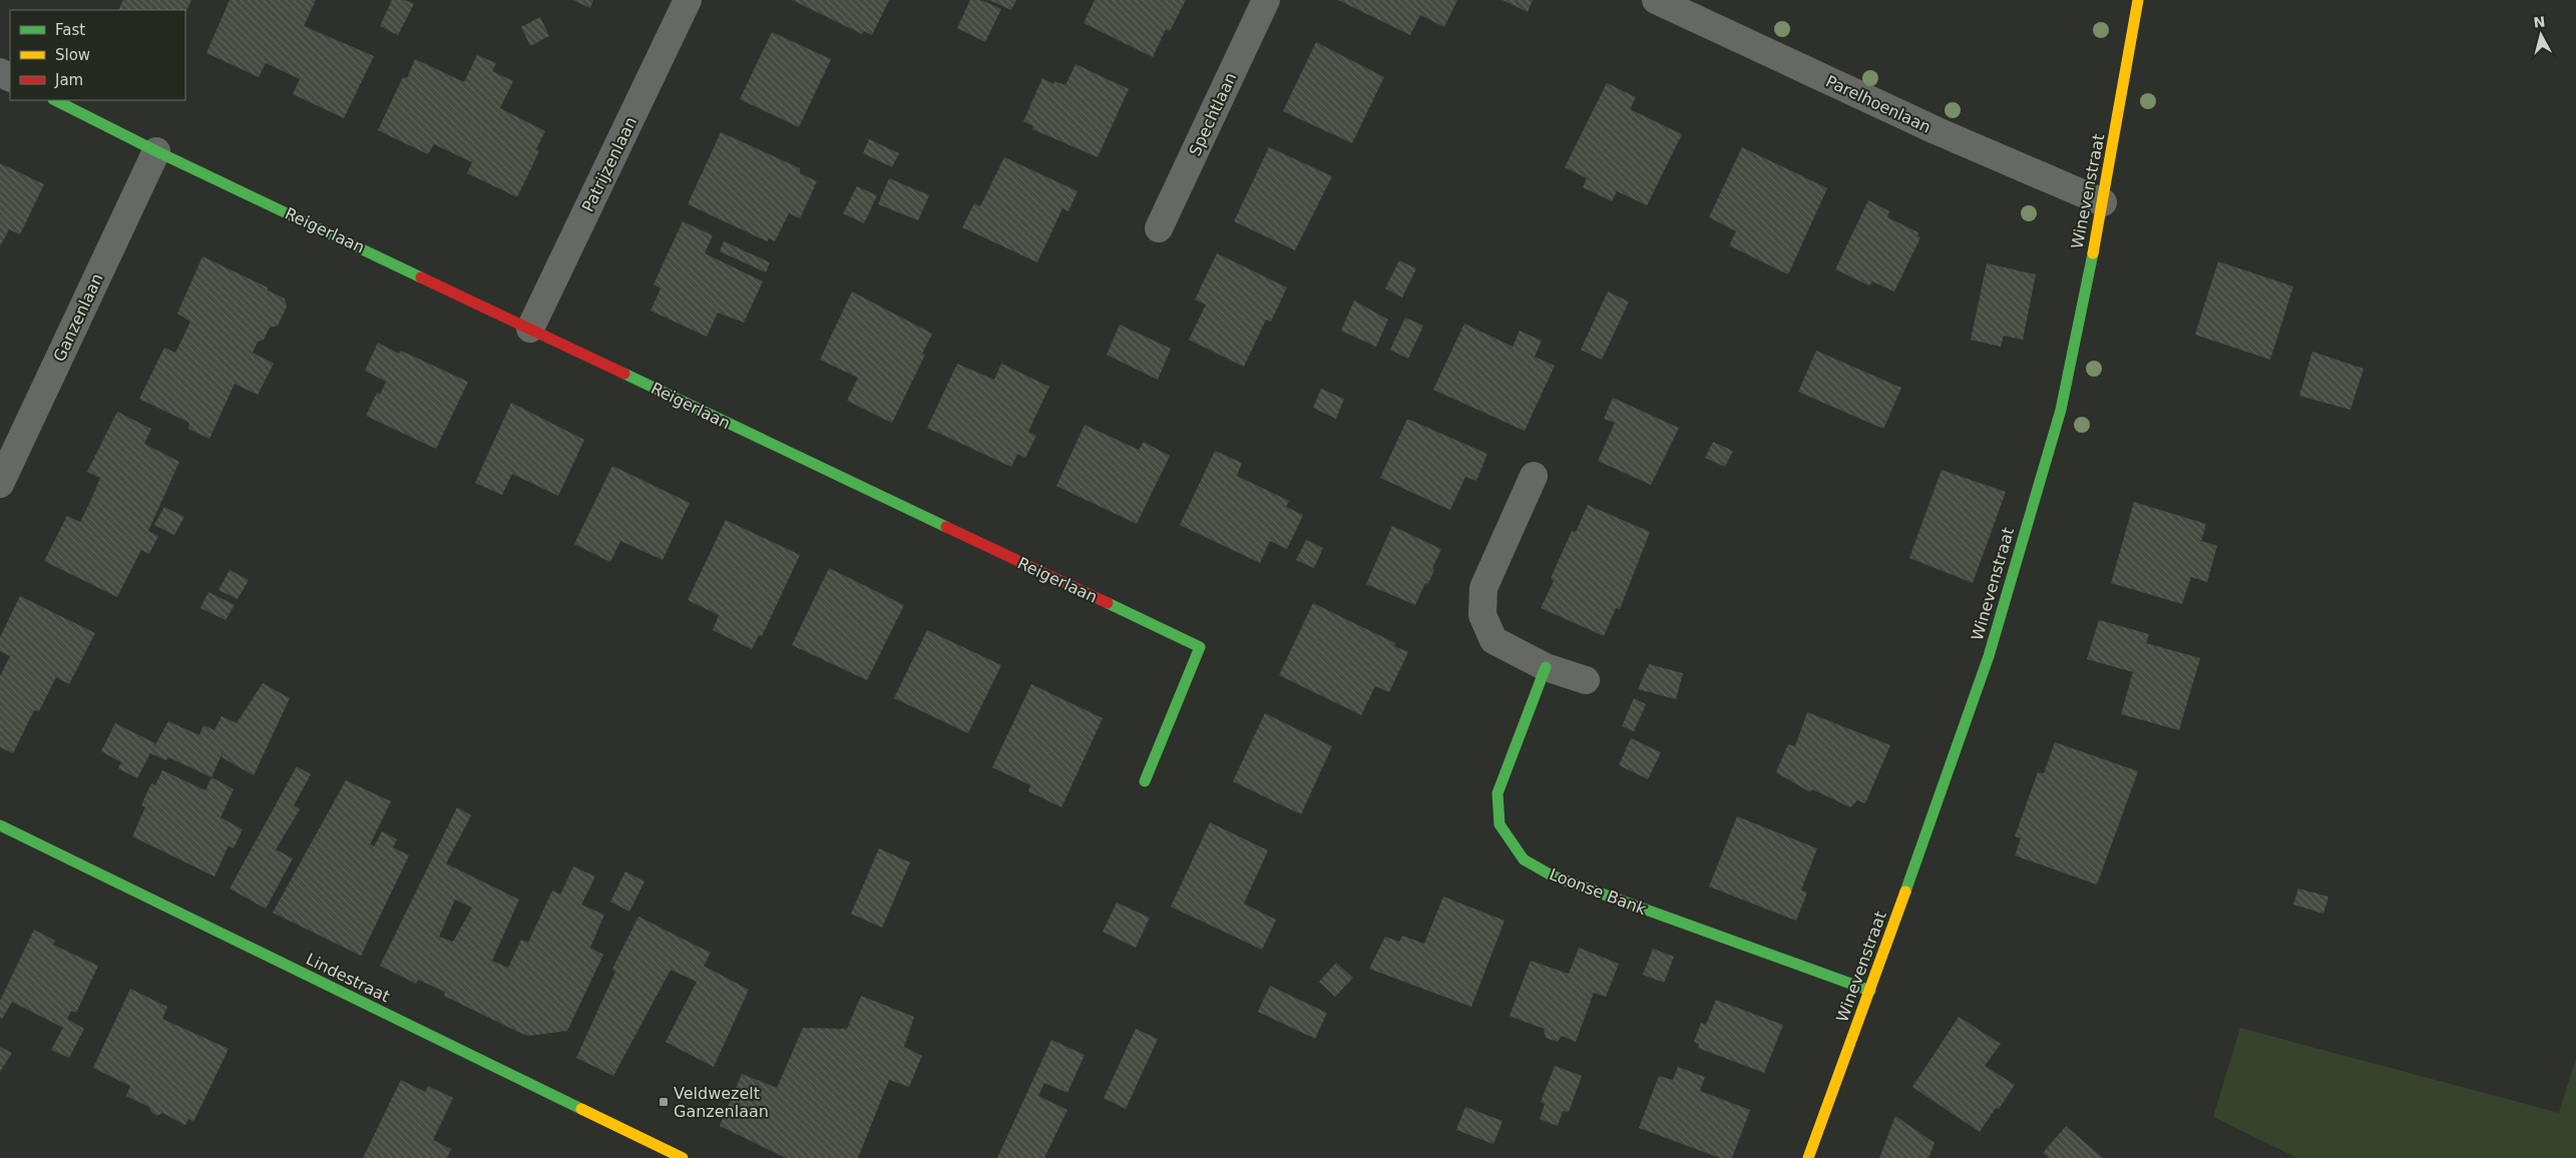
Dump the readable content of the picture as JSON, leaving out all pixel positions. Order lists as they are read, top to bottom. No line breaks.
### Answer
{"streets":{"street":["Parelhoenlaan","Spechtlaan","Patrijzenlaan","Winevenstraat","Reigerlaan","Ganzenlaan","Loonse Bank","Lindestraat"]},"crossings":[["Parelhoenlaan","Winevenstraat"],["Patrijzenlaan","Reigerlaan"],["Winevenstraat","Loonse Bank"],["Reigerlaan","Ganzenlaan"]],"places":{"transit":["Veldwezelt Ganzenlaan"]},"legend":["Fast","Slow","Jam"],"north":"top"}
